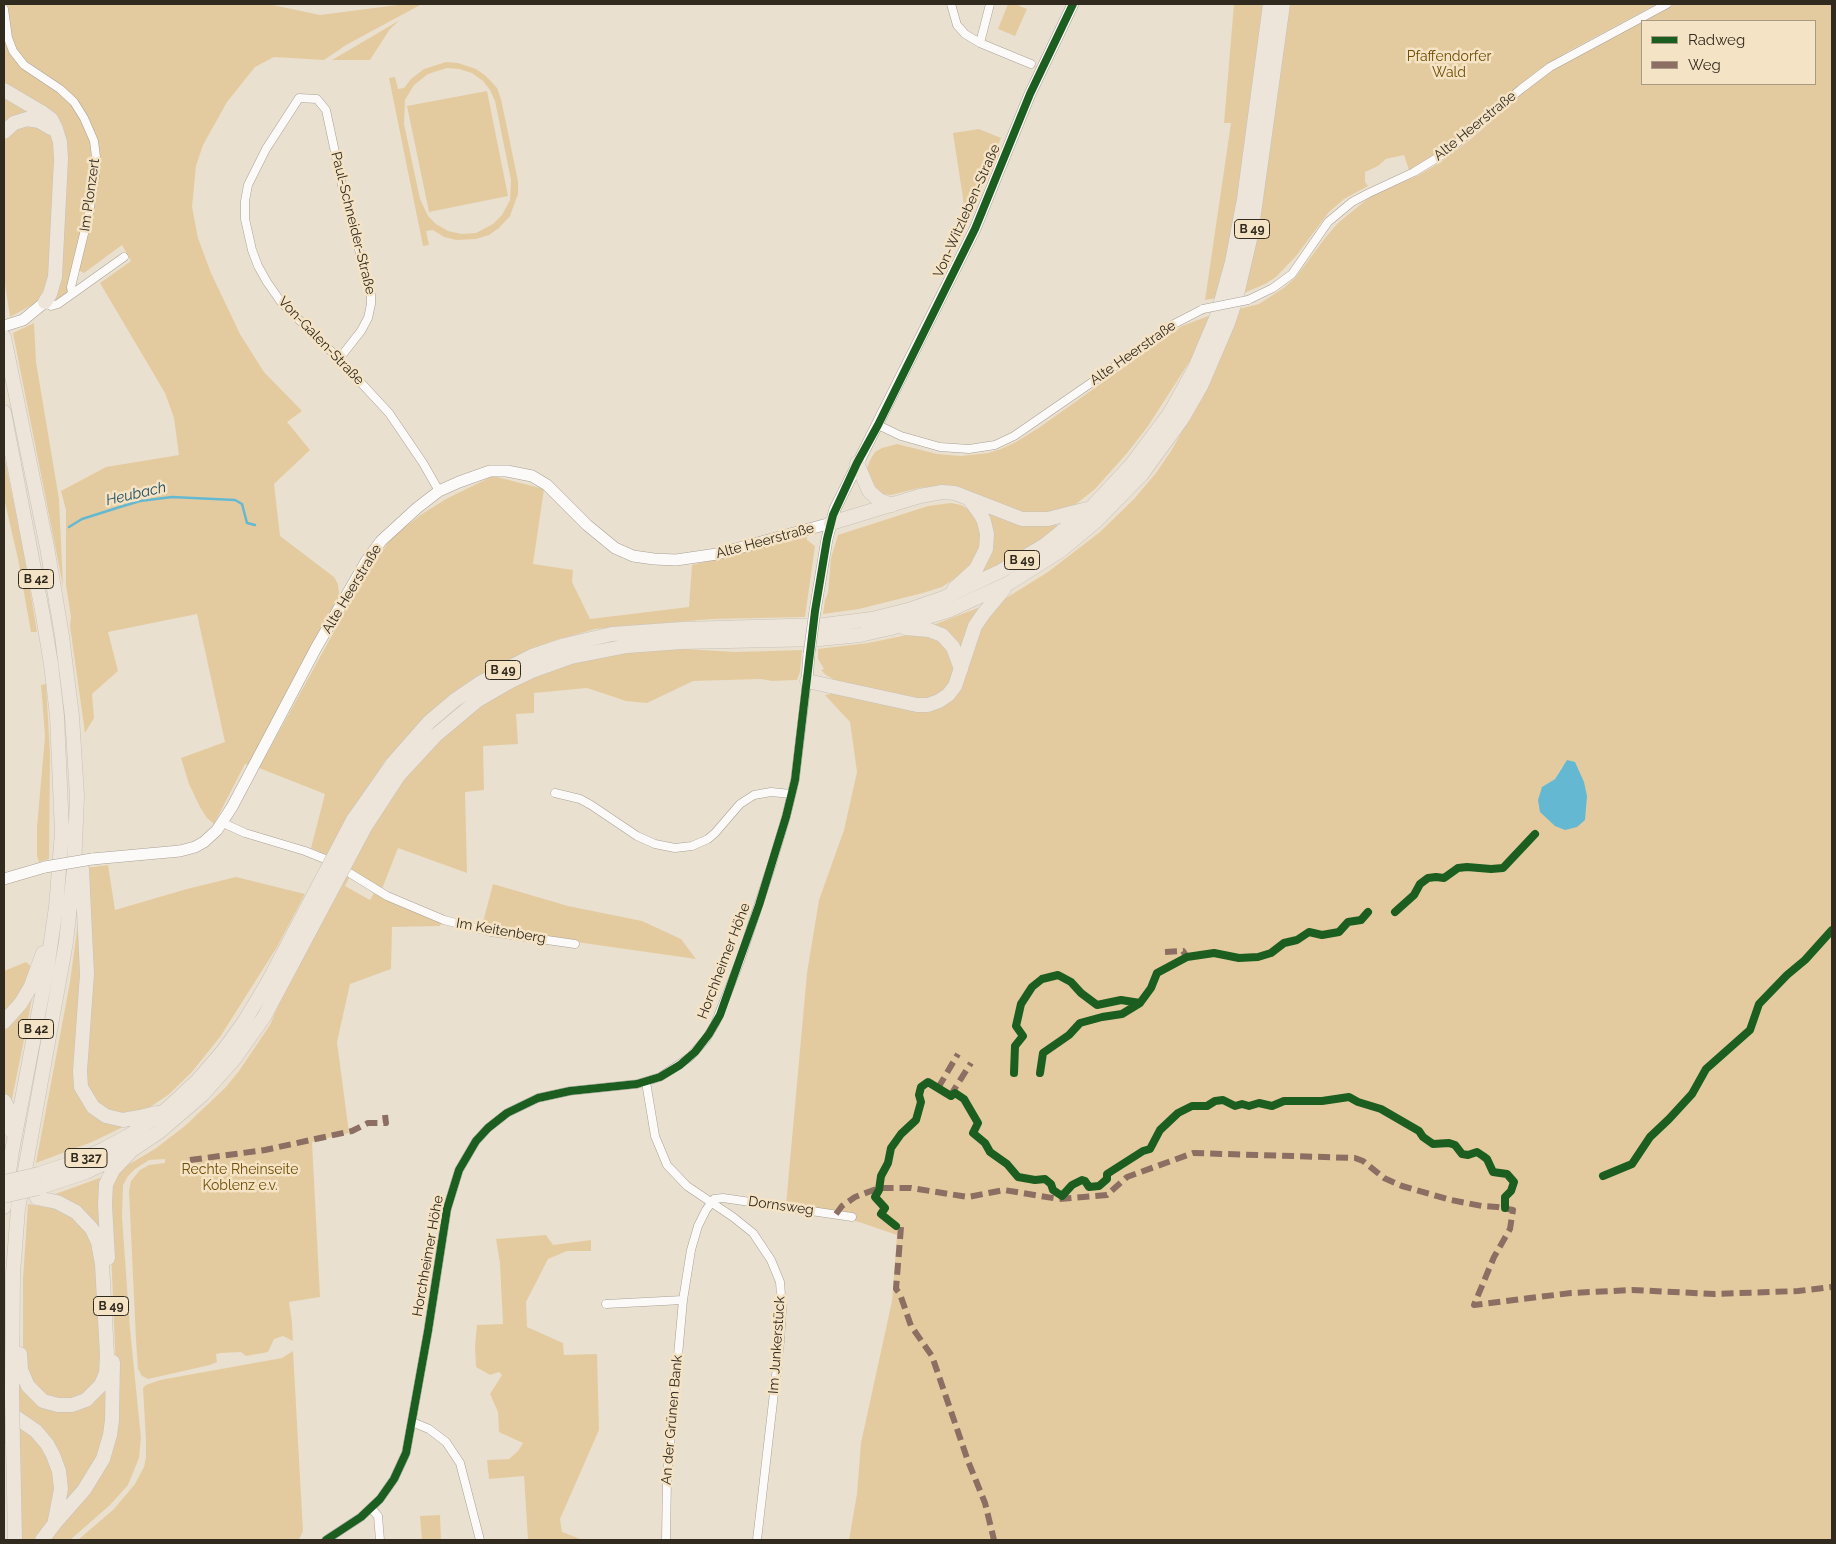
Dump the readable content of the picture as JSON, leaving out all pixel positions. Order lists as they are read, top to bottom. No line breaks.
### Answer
{"streets":{"highway":["B 49","B 42","B 327"],"street":["Alte Heerstraße","Im Plonzert","Von-Witzleben-Straße","Paul-Schneider-Straße","Von-Galen-Straße","Im Keitenberg","Horchheimer Höhe","Dornsweg","Im Junkerstück","An der Grünen Bank"]},"crossings":[["Alte Heerstraße","Von-Witzleben-Straße"],["Alte Heerstraße","Von-Galen-Straße"],["Alte Heerstraße","Horchheimer Höhe"],["Paul-Schneider-Straße","Von-Galen-Straße"],["B 49","B 327"],["Horchheimer Höhe","Im Junkerstück"],["Dornsweg","Im Junkerstück"],["Dornsweg","An der Grünen Bank"],["Im Junkerstück","An der Grünen Bank"]],"water":["Heubach"],"parks":["Pfaffendorfer Wald","Rechte Rheinseite Koblenz e.v."],"legend":["Radweg","Weg"]}
